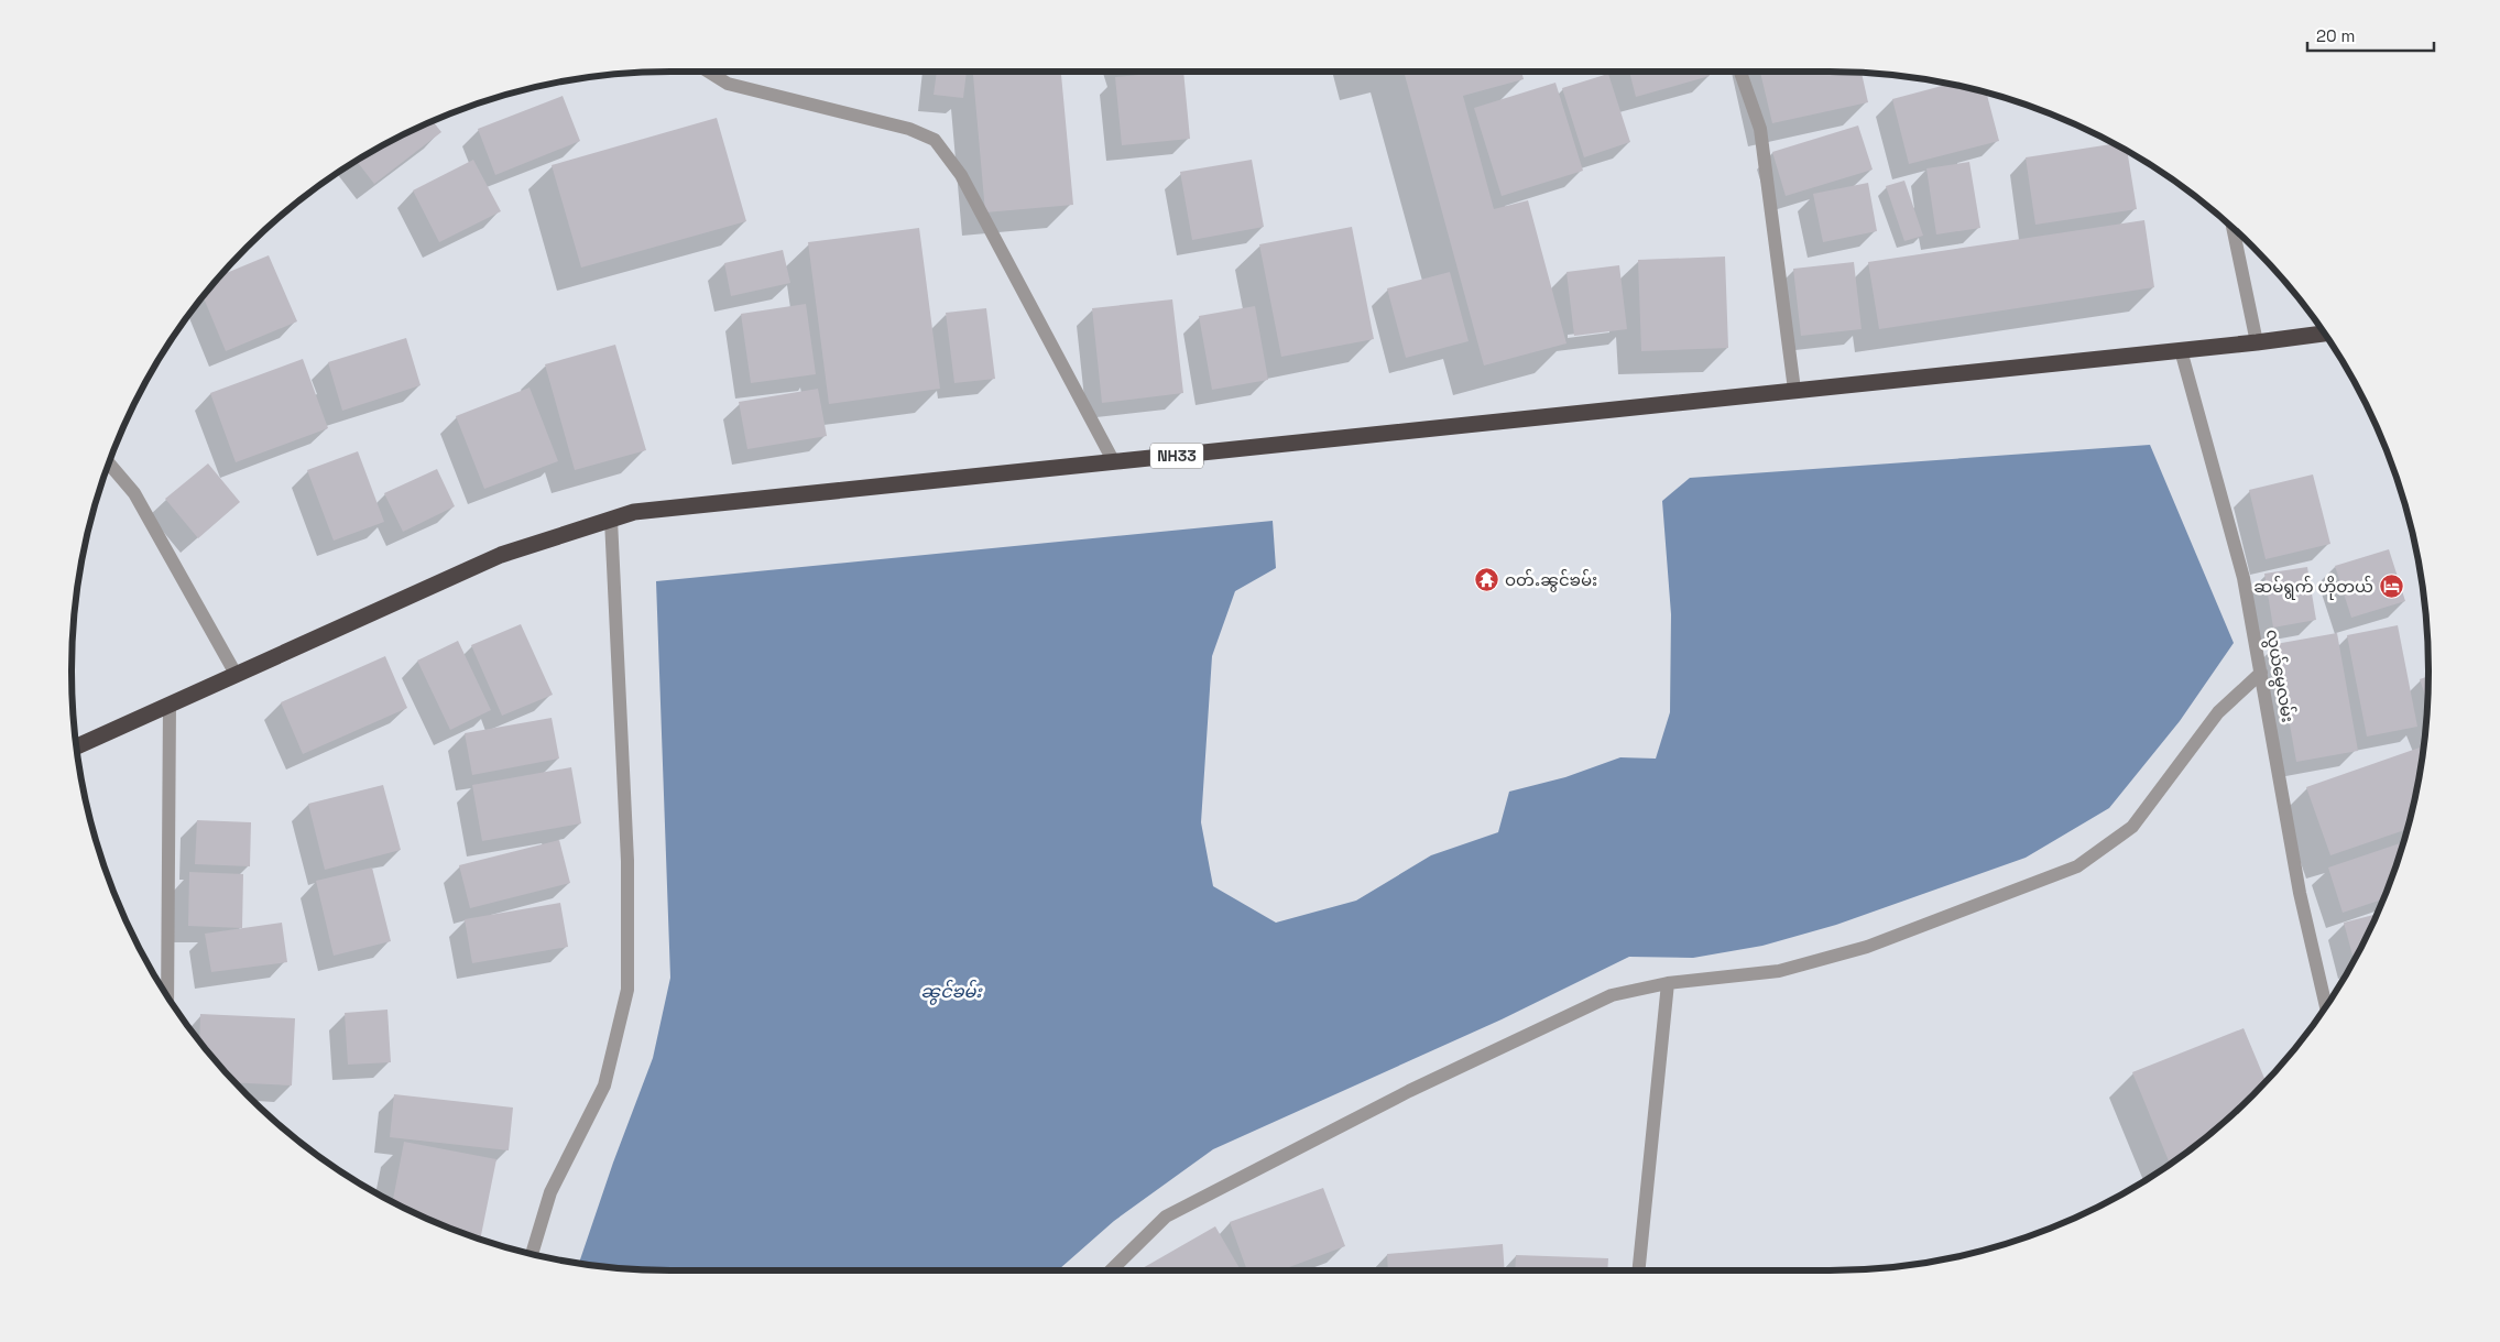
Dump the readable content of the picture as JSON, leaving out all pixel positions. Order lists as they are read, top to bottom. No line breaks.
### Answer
{"streets":{"highway":["NH33"],"street":["လွယ်မွေလမ်း"]},"crossings":[["NH33","လွယ်မွေလမ်း"]],"water":["ၼွင်ၶမ်း"],"places":{"temple":["ဝတ်ႉၼွင်ၶမ်း"],"hotel":["ဆမ်ရွက် ဟိုတယ်"]},"scale_bar":"20 m"}
